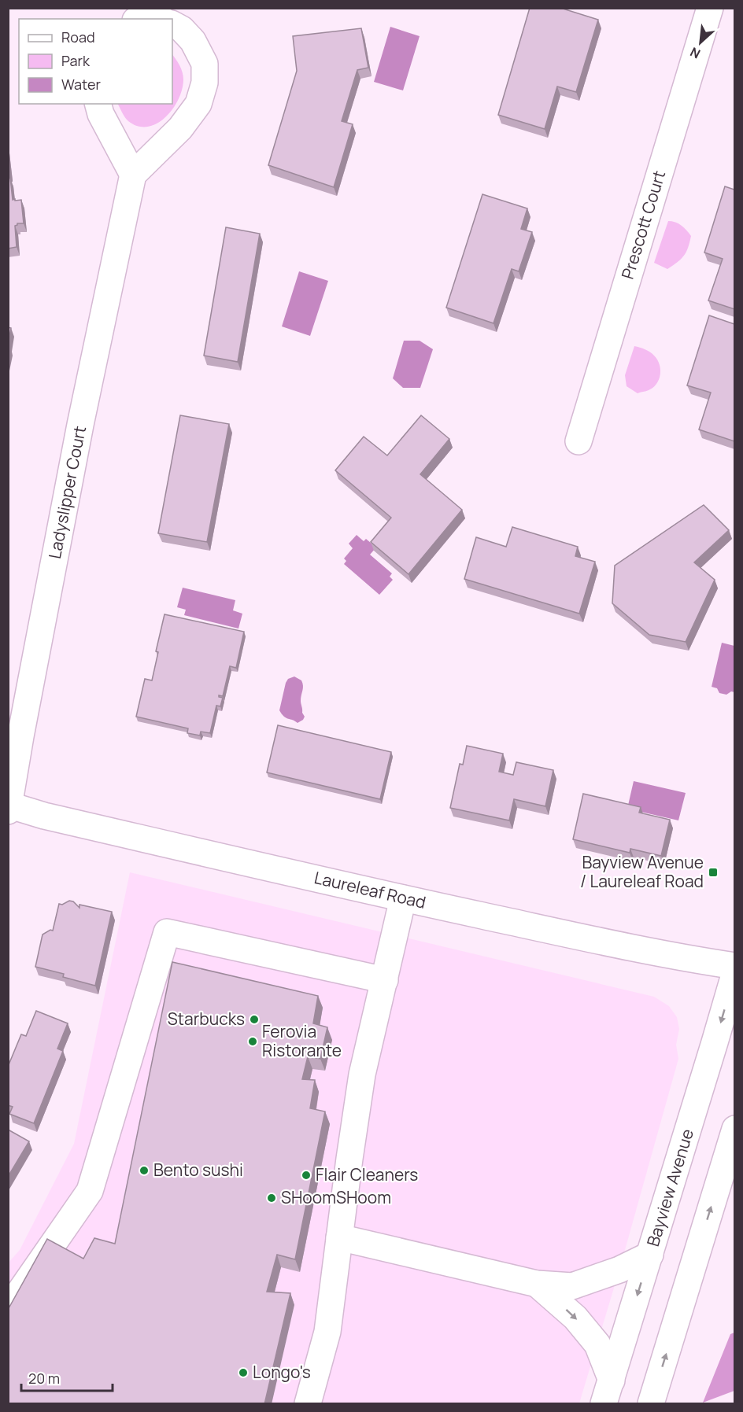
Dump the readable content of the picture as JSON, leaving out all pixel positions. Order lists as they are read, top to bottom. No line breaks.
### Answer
{"streets":{"street":["Prescott Court","Ladyslipper Court","Laureleaf Road","Bayview Avenue"]},"crossings":[["Ladyslipper Court","Laureleaf Road"]],"places":{"transit":["Bayview Avenue / Laureleaf Road"],"other":["Starbucks","Ferovia Ristorante","Bento sushi","Flair Cleaners","SHoomSHoom","Longo's"]},"legend":["Road","Park","Water"],"scale_bar":"20 m","north":"bottom left"}
